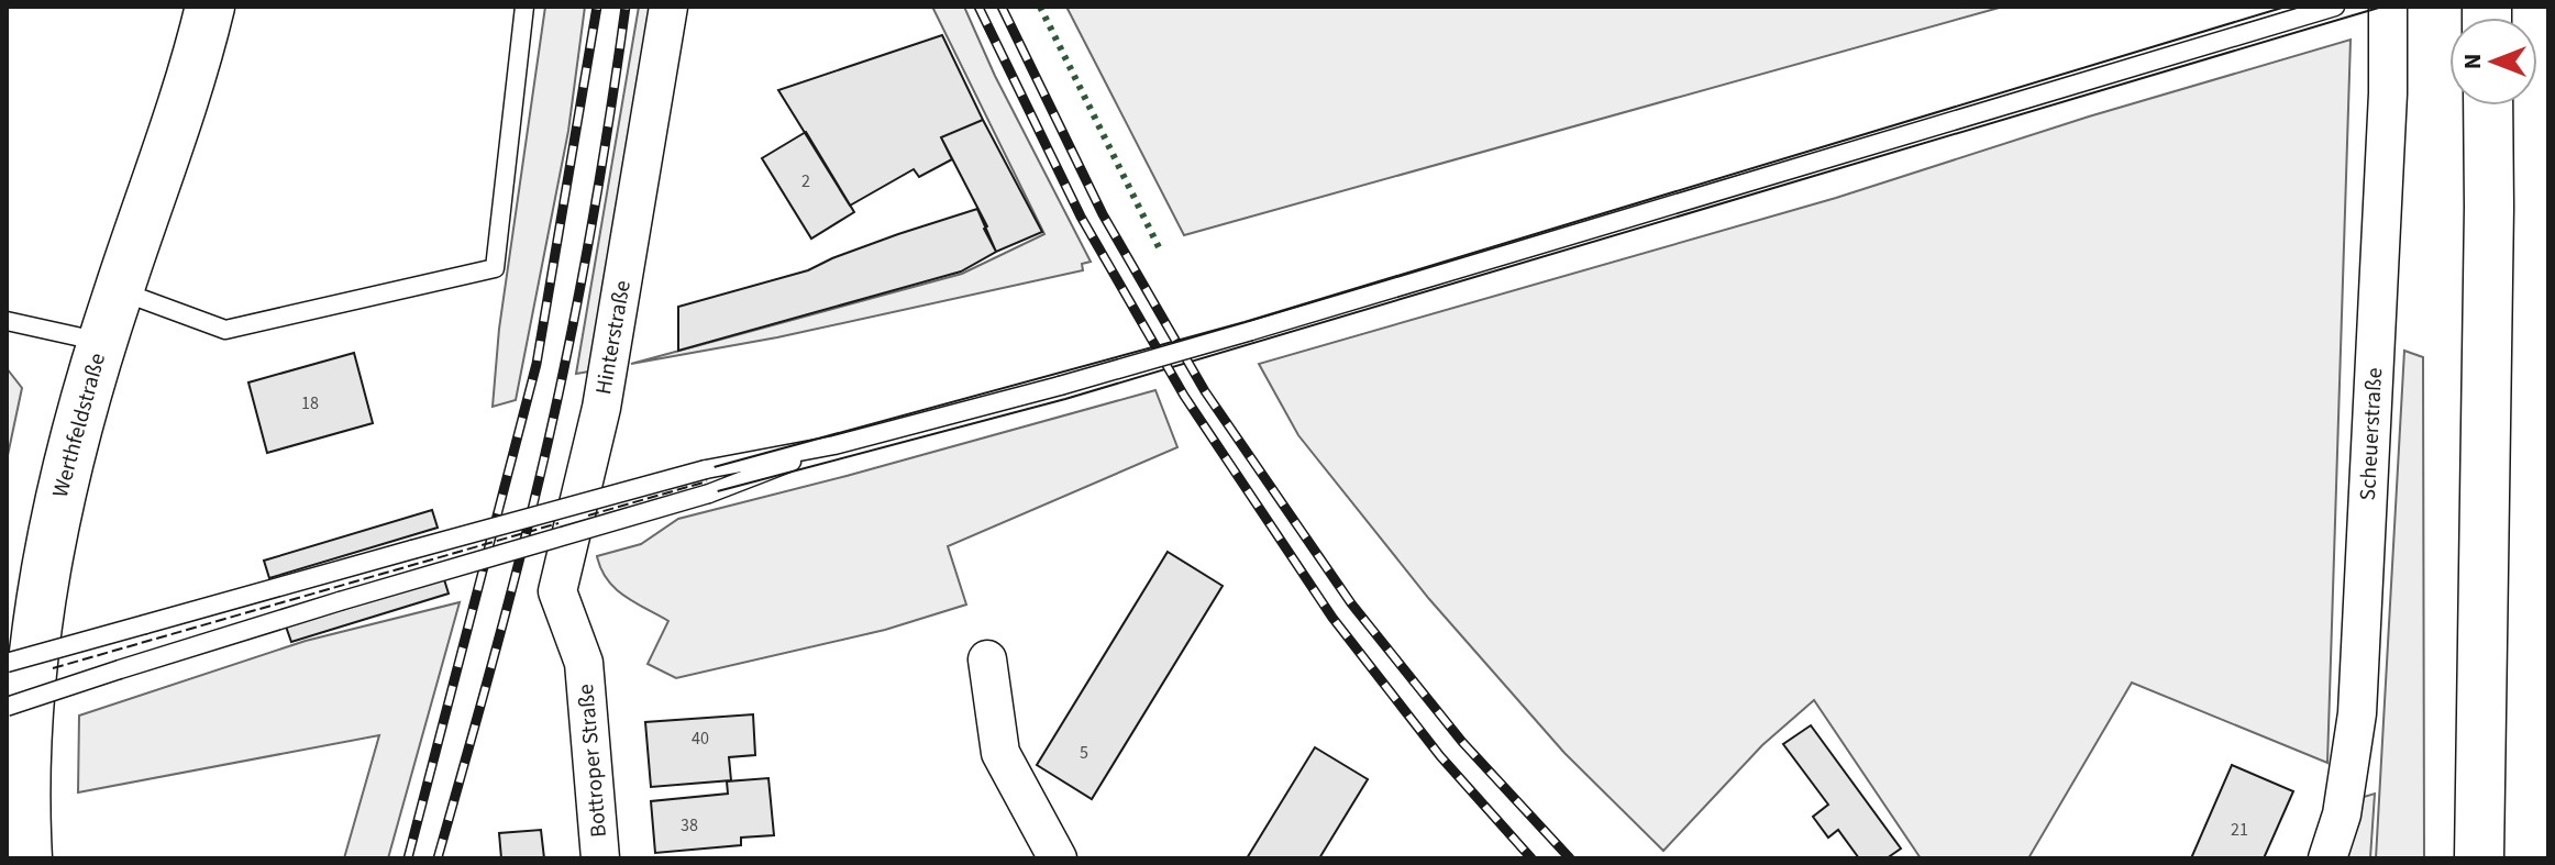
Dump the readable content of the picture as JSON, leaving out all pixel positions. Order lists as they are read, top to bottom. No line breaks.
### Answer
{"streets":{"main road":["Werthfeldstraße"],"street":["Hinterstraße","Scheuerstraße","Bottroper Straße"]},"crossings":[["Hinterstraße","Bottroper Straße"]],"house_numbers":["2","18","40","5","38","21"],"north":"left"}
